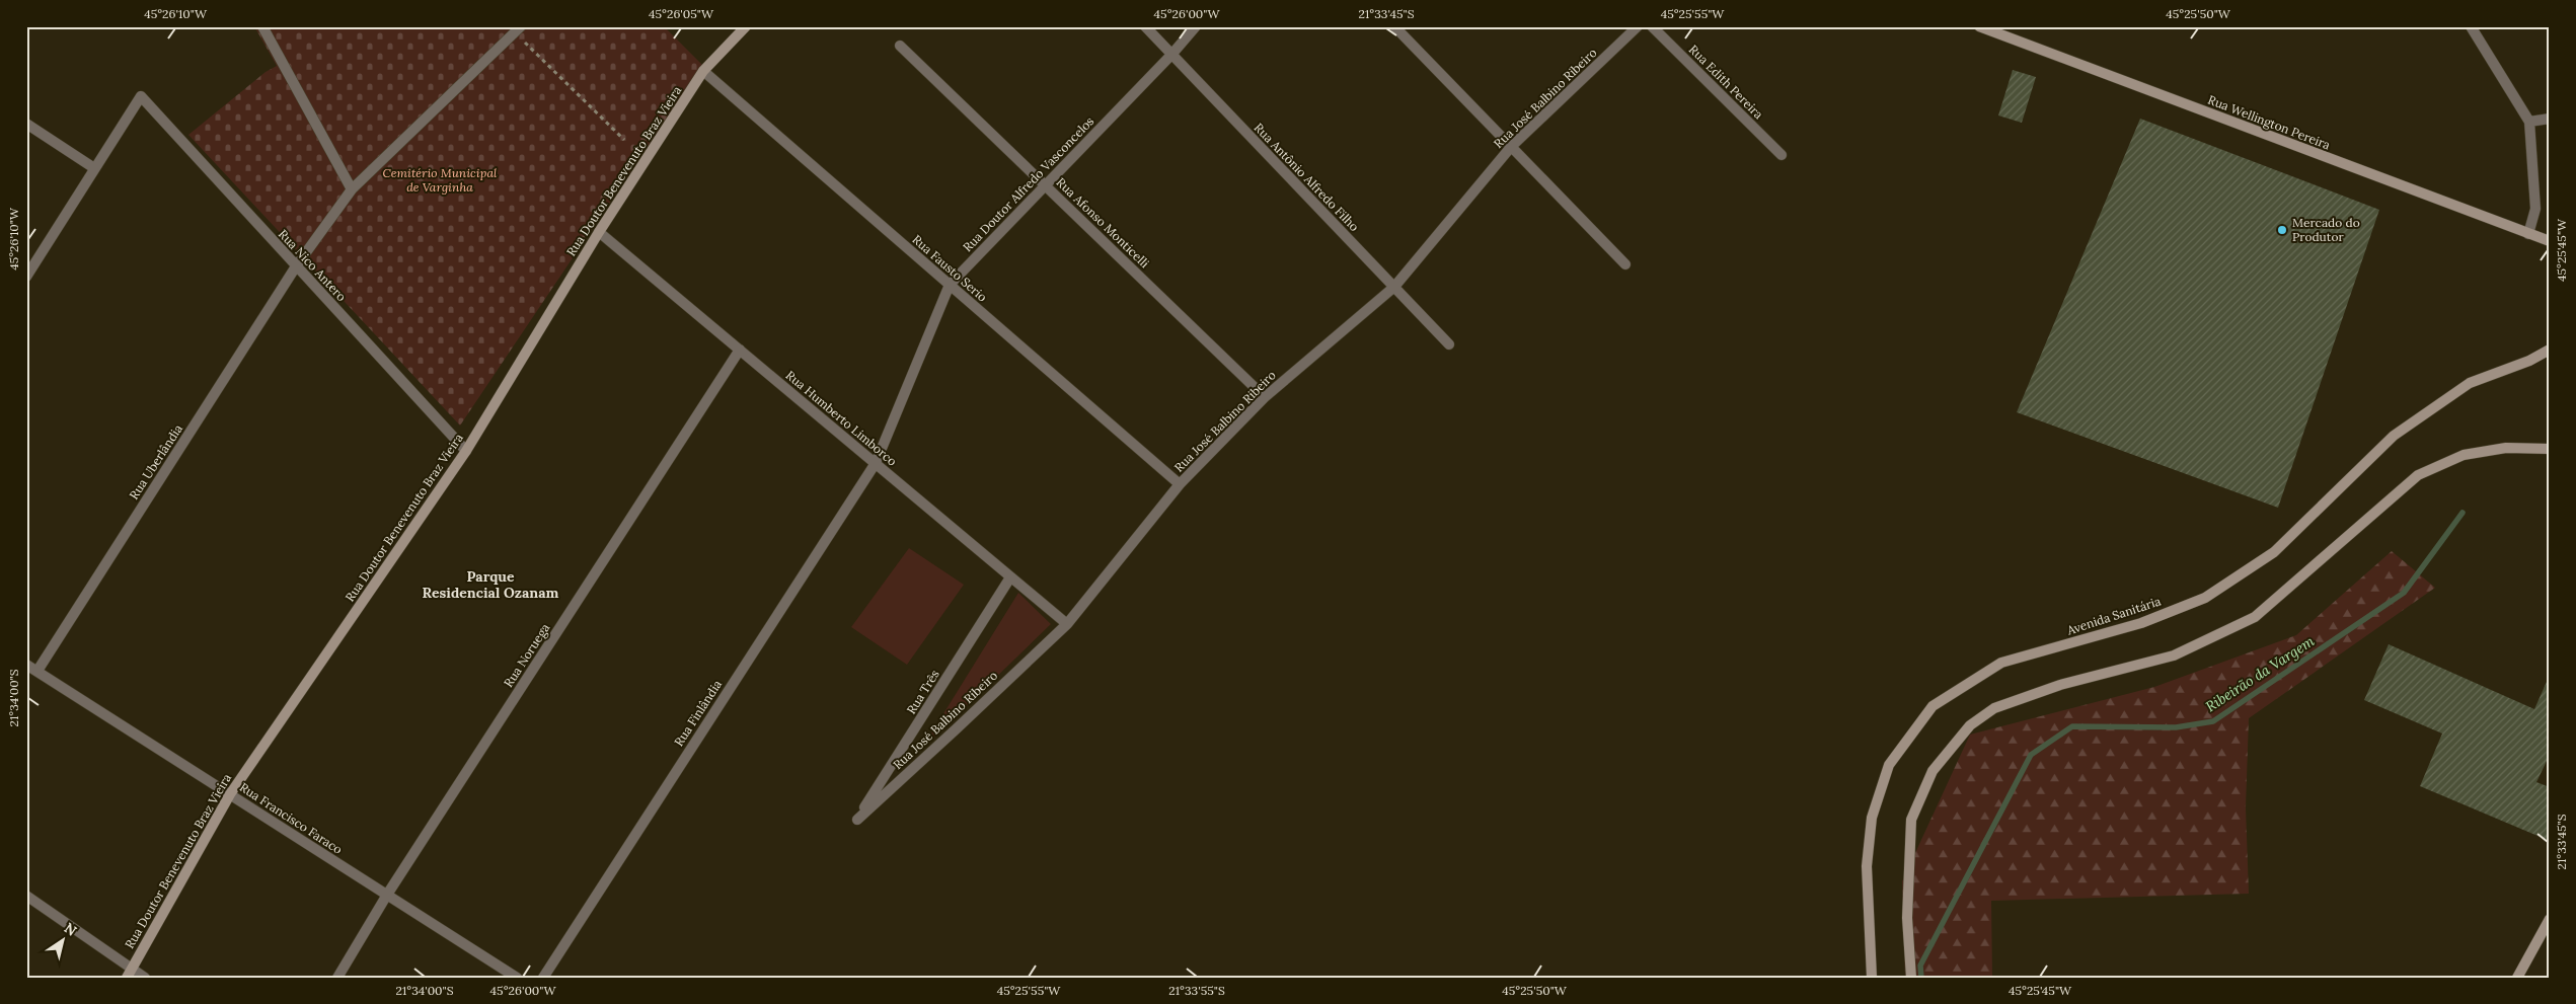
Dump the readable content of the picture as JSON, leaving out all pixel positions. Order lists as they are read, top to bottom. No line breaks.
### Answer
{"streets":{"street":["Rua Edith Pereira","Rua José Balbino Ribeiro","Rua Wellington Pereira","Rua Doutor Benevenuto Braz Vieira","Rua Antônio Alfredo Filho","Rua Doutor Alfredo Vasconcelos","Rua Afonso Monticelli","Rua Nico Antero","Rua Fausto Serio","Rua Humberto Limborco","Rua Uberlândia","Avenida Sanitária","Rua Noruega","Rua Três","Rua Finlândia","Rua Francisco Faraco"]},"crossings":[["Rua José Balbino Ribeiro","Rua Antônio Alfredo Filho"],["Rua José Balbino Ribeiro","Rua Afonso Monticelli"],["Rua José Balbino Ribeiro","Rua Fausto Serio"],["Rua José Balbino Ribeiro","Rua Humberto Limborco"],["Rua José Balbino Ribeiro","Rua Três"],["Rua Doutor Benevenuto Braz Vieira","Rua Nico Antero"],["Rua Doutor Benevenuto Braz Vieira","Rua Fausto Serio"],["Rua Doutor Benevenuto Braz Vieira","Rua Humberto Limborco"],["Rua Doutor Benevenuto Braz Vieira","Rua Francisco Faraco"],["Rua Antônio Alfredo Filho","Rua Doutor Alfredo Vasconcelos"],["Rua Doutor Alfredo Vasconcelos","Rua Afonso Monticelli"],["Rua Doutor Alfredo Vasconcelos","Rua Fausto Serio"],["Rua Doutor Alfredo Vasconcelos","Rua Humberto Limborco"],["Rua Doutor Alfredo Vasconcelos","Rua Finlândia"],["Rua Nico Antero","Rua Uberlândia"],["Rua Humberto Limborco","Rua Noruega"],["Rua Humberto Limborco","Rua Três"],["Rua Humberto Limborco","Rua Finlândia"],["Rua Uberlândia","Rua Francisco Faraco"],["Rua Noruega","Rua Francisco Faraco"]],"districts":["Parque Residencial Ozanam"],"water":["Ribeirão da Vargem"],"parks":["Cemitério Municipal de Varginha"],"places":["Mercado do Produtor"],"north":"top right","coordinates":["45°26'10\"W","45°26'05\"W","45°26'00\"W","21°33'45\"S","45°25'55\"W","45°25'50\"W","45°25'45\"W","21°34'00\"S","21°33'55\"S"]}
